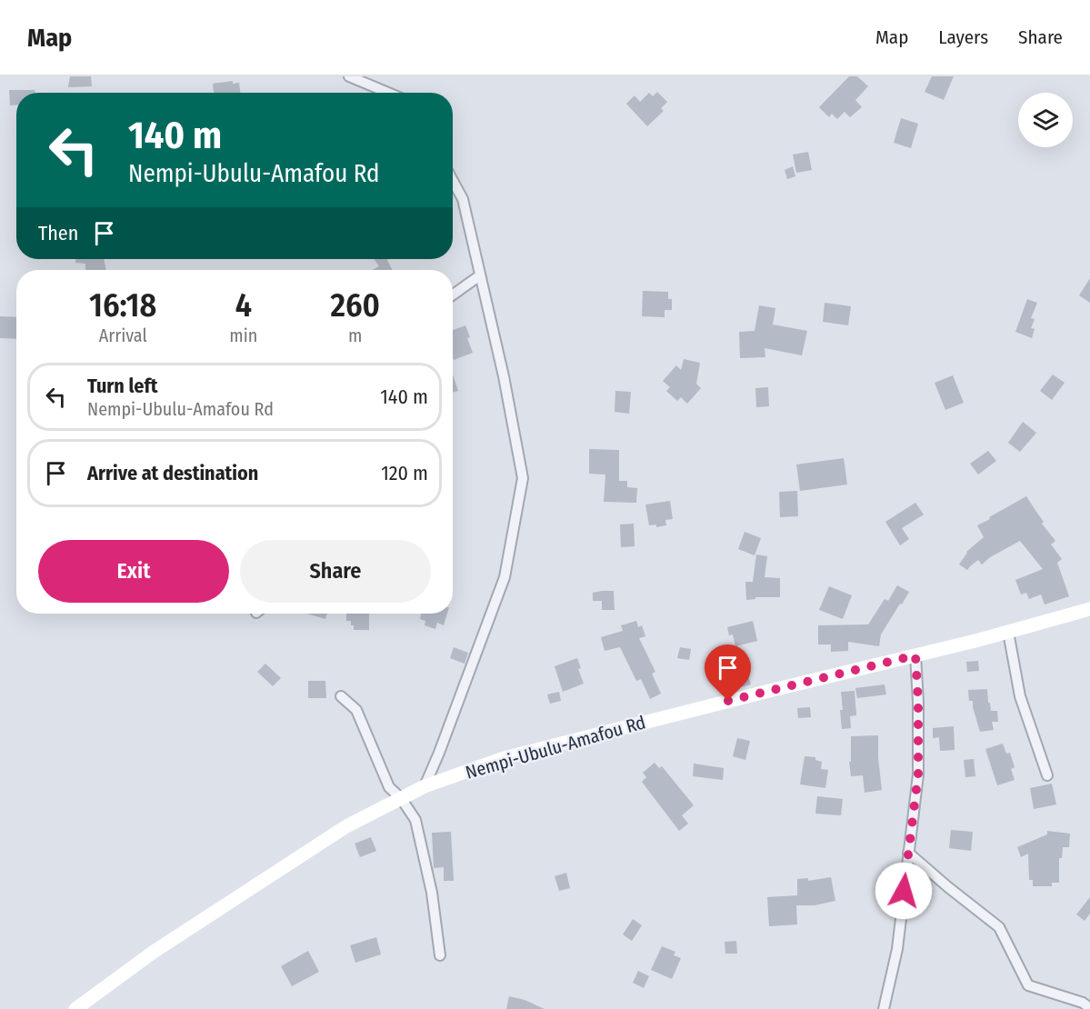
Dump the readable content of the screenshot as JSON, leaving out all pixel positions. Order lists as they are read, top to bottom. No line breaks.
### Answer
{"streets":{"street":["Nempi-Ubulu-Amafou Rd"]},"page":{"header":"Map","nav":["Map","Layers","Share"],"turn":["140 m","Nempi-Ubulu-Amafou Rd"],"then":"Then","eta":["16:18","Arrival","4","min","260","m"],"list":[{"name":"Turn left","note":"Nempi-Ubulu-Amafou Rd","value":"140 m"},{"name":"Arrive at destination","value":"120 m"}],"buttons":["Exit","Share"]}}
